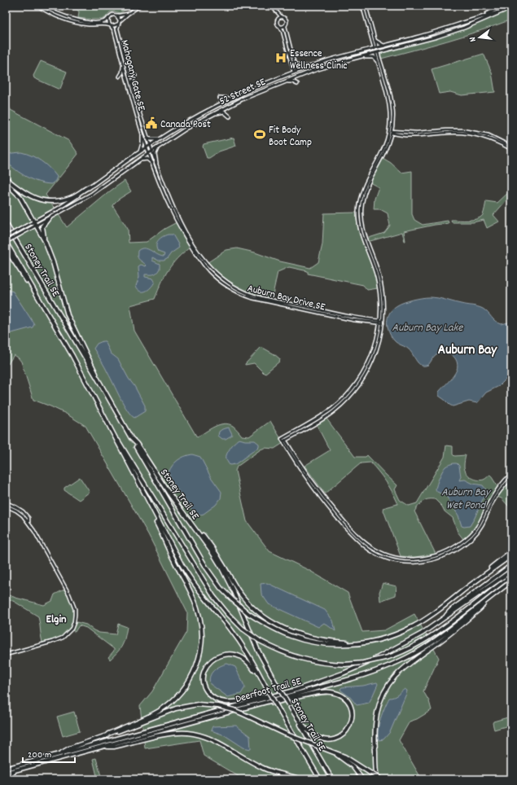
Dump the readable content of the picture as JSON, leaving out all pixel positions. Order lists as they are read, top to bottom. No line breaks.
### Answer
{"streets":{"highway":["Stoney Trail SE","Deerfoot Trail SE"],"main road":["52 Street SE"],"street":["Mahogany Gate SE","Auburn Bay Drive SE"]},"crossings":[["Mahogany Gate SE","52 Street SE"],["Mahogany Gate SE","Auburn Bay Drive SE"],["52 Street SE","Stoney Trail SE"],["52 Street SE","Auburn Bay Drive SE"]],"districts":["Auburn Bay","Elgin"],"water":["Auburn Bay Lake","Auburn Bay Wet Pond"],"places":{"hospital":["Essence Wellness Clinic"],"public building":["Canada Post"],"sports":["Fit Body Boot Camp"]},"scale_bar":"200 m","north":"left"}
